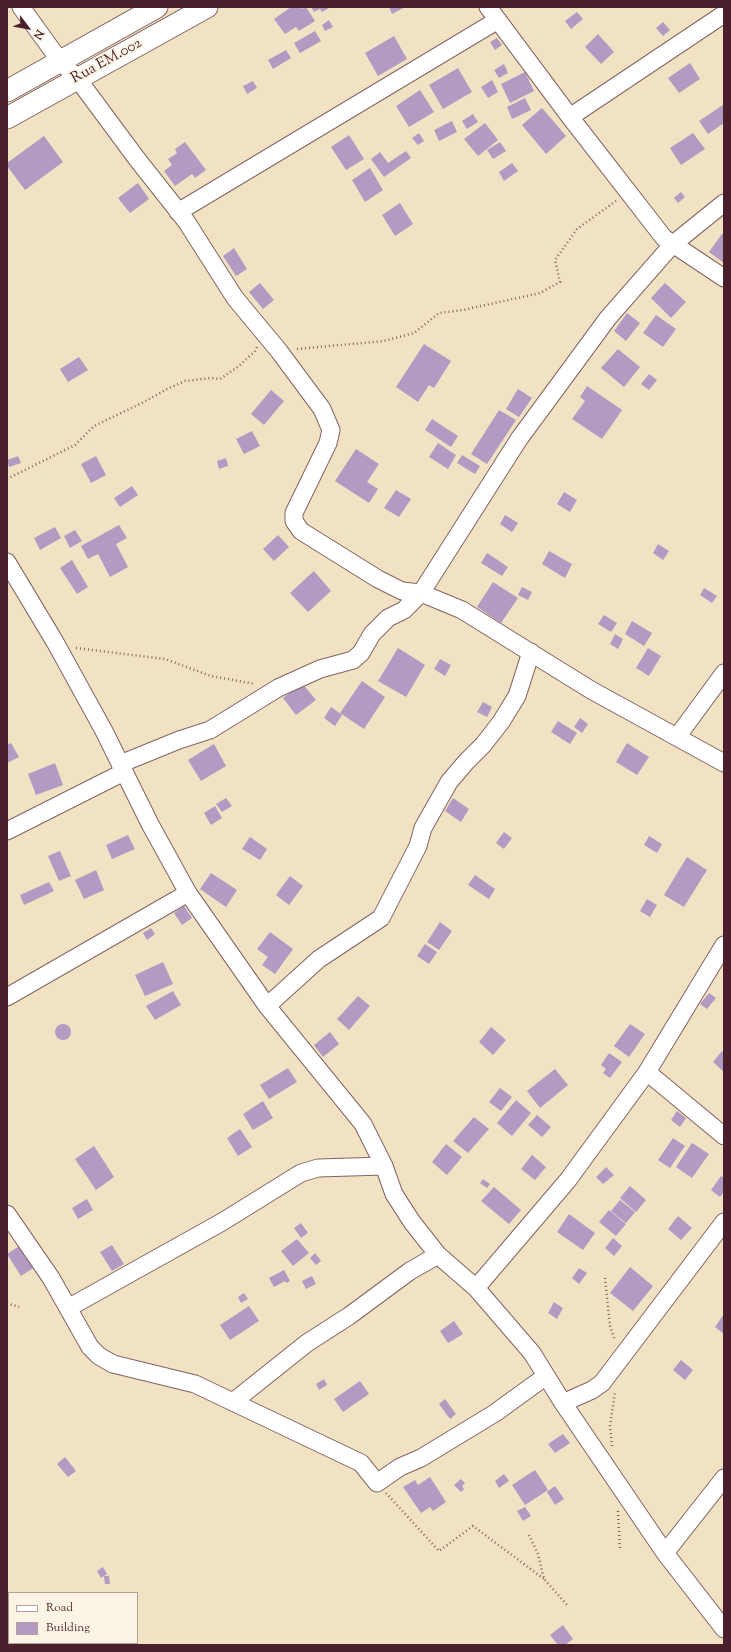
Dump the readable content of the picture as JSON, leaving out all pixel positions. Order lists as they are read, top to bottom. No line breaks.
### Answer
{"streets":{"street":["Rua EM.002"]},"legend":["Road","Building"],"north":"bottom right"}
